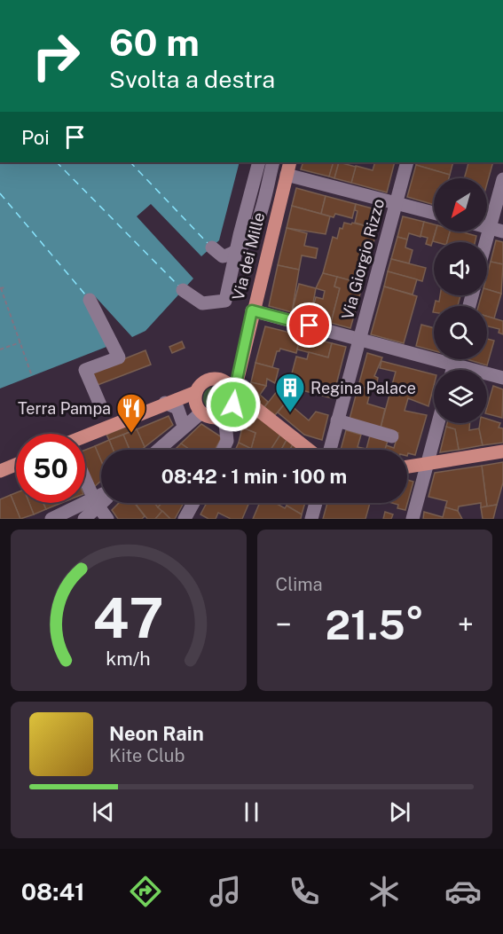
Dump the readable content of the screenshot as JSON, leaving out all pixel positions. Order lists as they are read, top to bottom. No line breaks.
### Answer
{"streets":{"main road":["Via dei Mille"],"street":["Via Giorgio Rizzo"]},"places":{"building":["Regina Palace"],"restaurant":["Terra Pampa"]},"north":"bottom left","page":{"turn":["60 m","Svolta a destra"],"then":"Poi","limit":"50","trip":"08:42 · 1 min · 100 m","tile":"Clima","heat":["−","21.5°","+"],"song":["Neon Rain","Kite Club"],"tabs":"08:41","gauge":["47","km/h"]}}
